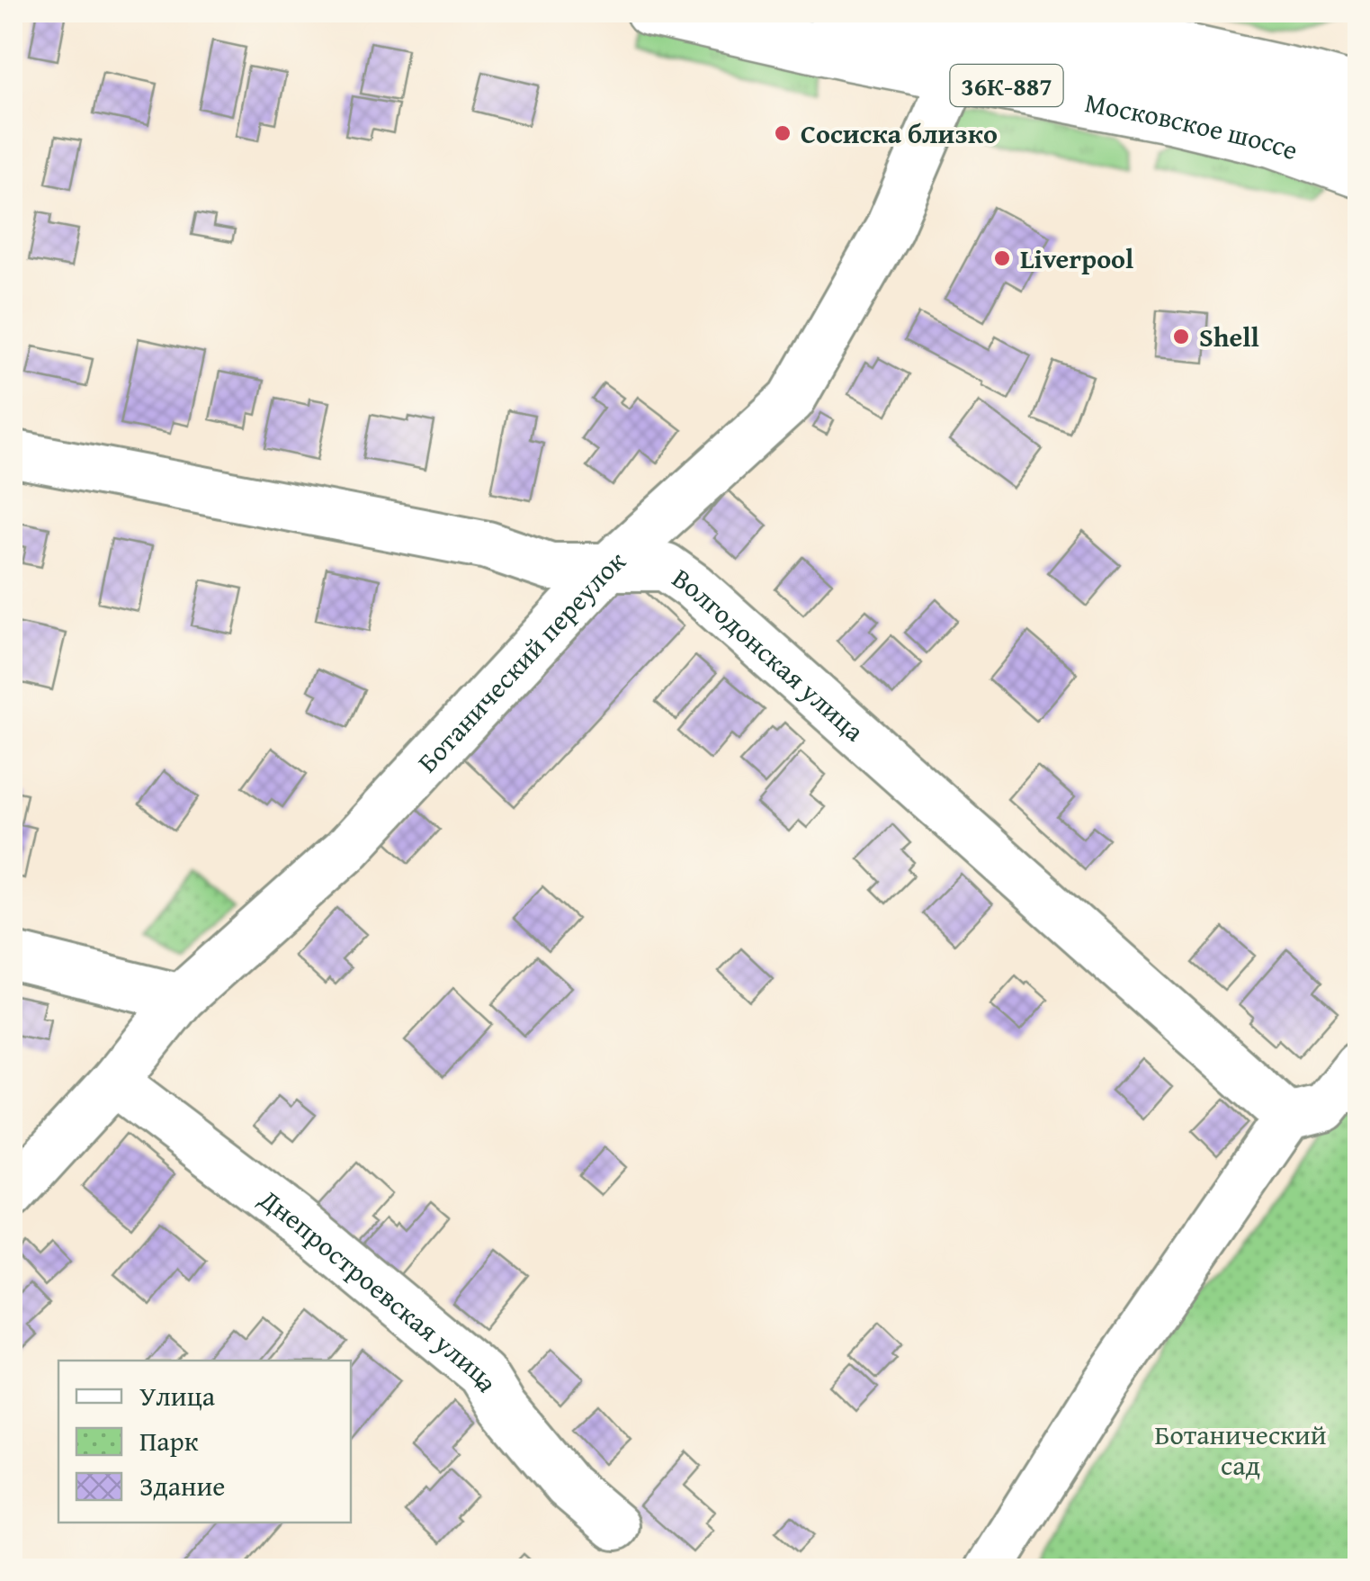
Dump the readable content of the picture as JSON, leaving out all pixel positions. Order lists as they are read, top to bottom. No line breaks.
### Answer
{"streets":{"main road":["36К-887","Московское шоссе"],"street":["Волгодонская улица","Ботанический переулок","Днепростроевская улица"]},"crossings":[["Московское шоссе","Ботанический переулок"],["Волгодонская улица","Ботанический переулок"],["Ботанический переулок","Днепростроевская улица"]],"parks":["Ботанический сад"],"places":["Сосиска близко","Liverpool","Shell"],"legend":["Улица","Парк","Здание"]}
